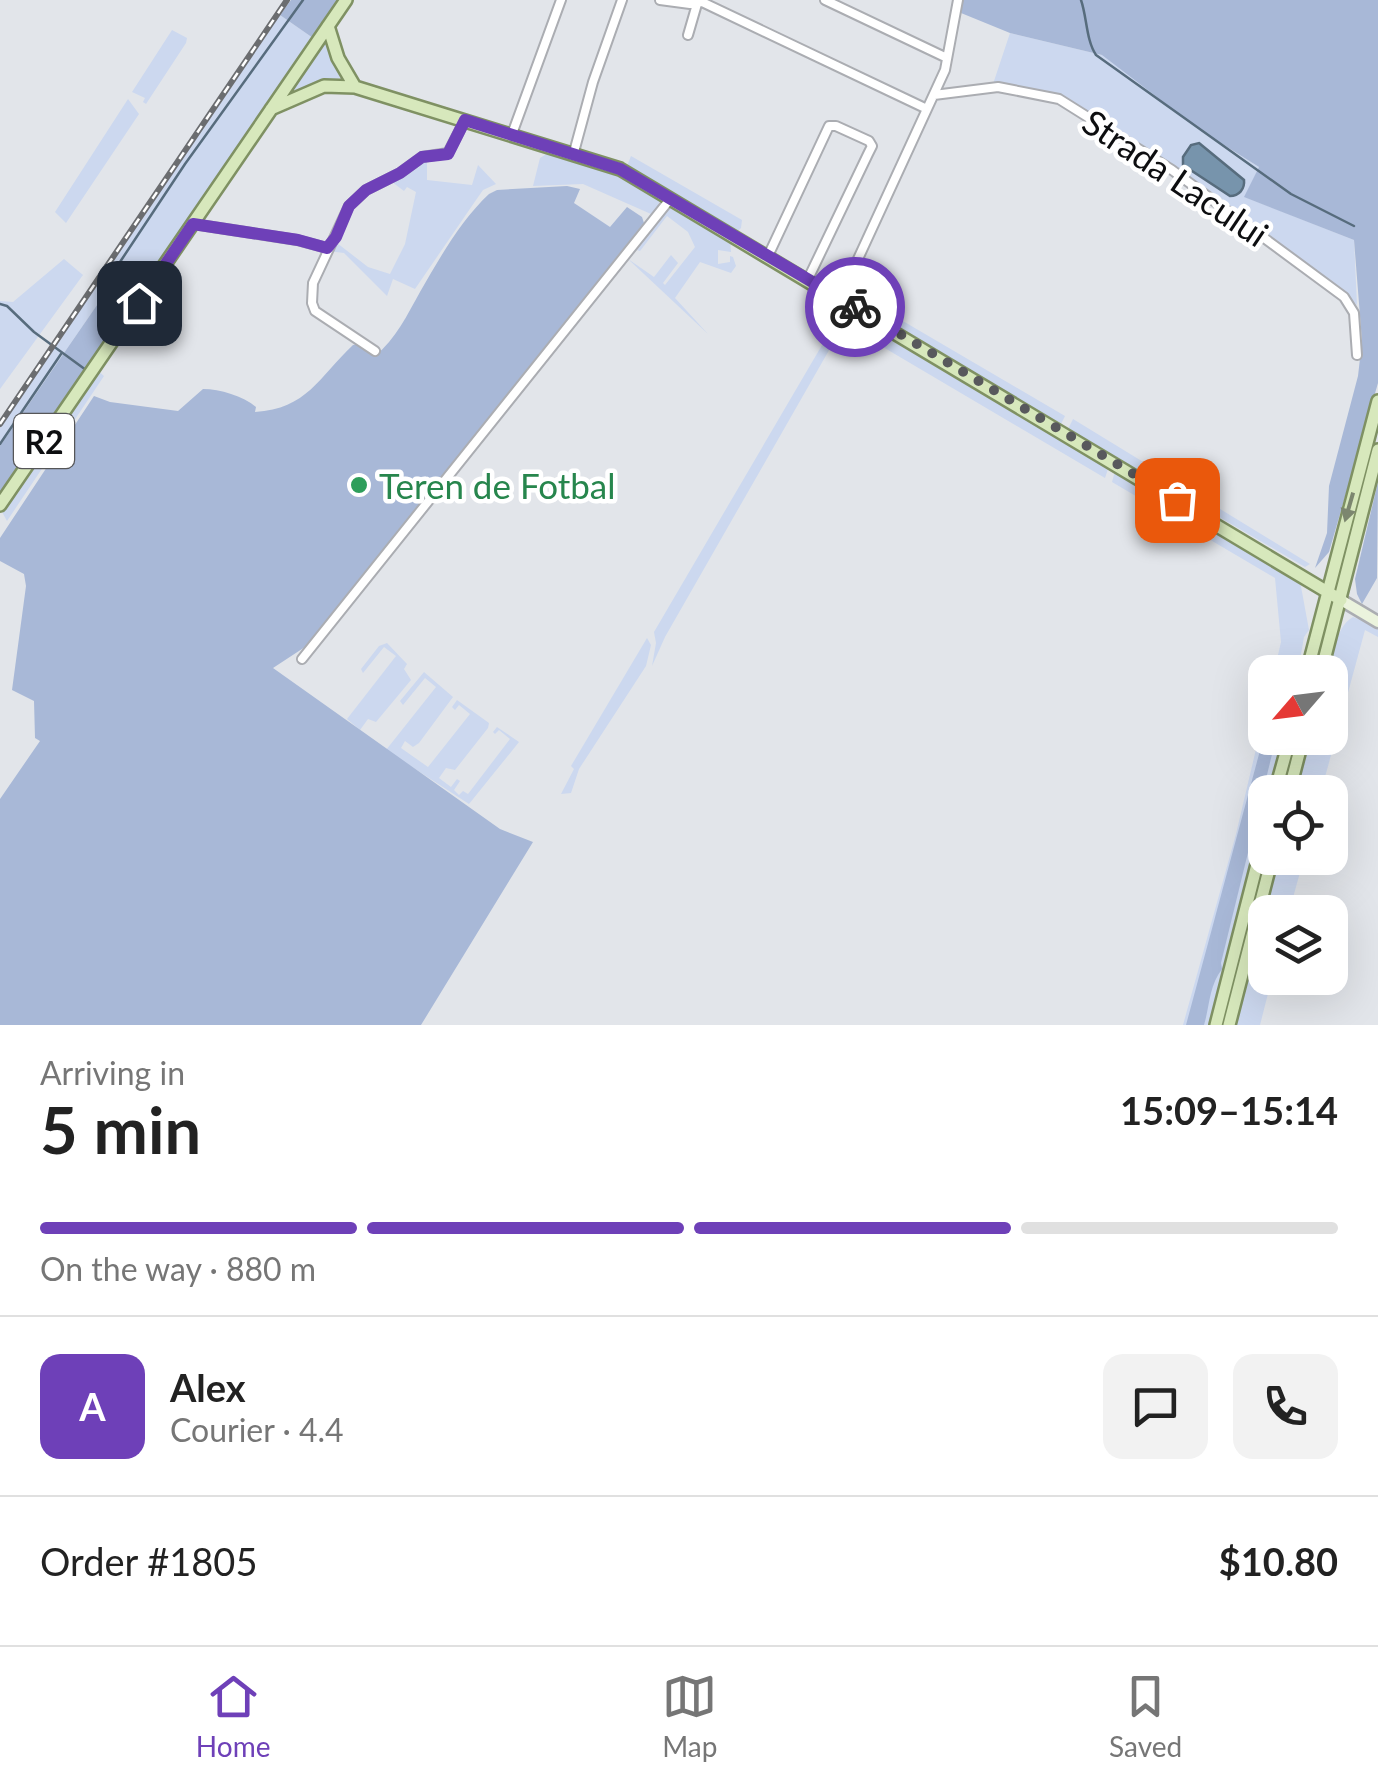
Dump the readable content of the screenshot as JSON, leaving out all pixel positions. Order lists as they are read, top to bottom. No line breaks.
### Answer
{"streets":{"main road":["R2"],"street":["Strada Lacului"]},"places":["Teren de Fotbal"],"north":"bottom left","page":{"heading":["5 min","Arriving in","15:09–15:14"],"panel":["Alex","Courier · 4.4","Order #1805","$10.80"],"bar":"On the way · 880 m","round":"A","tabs":["Home","Map","Saved"]}}
